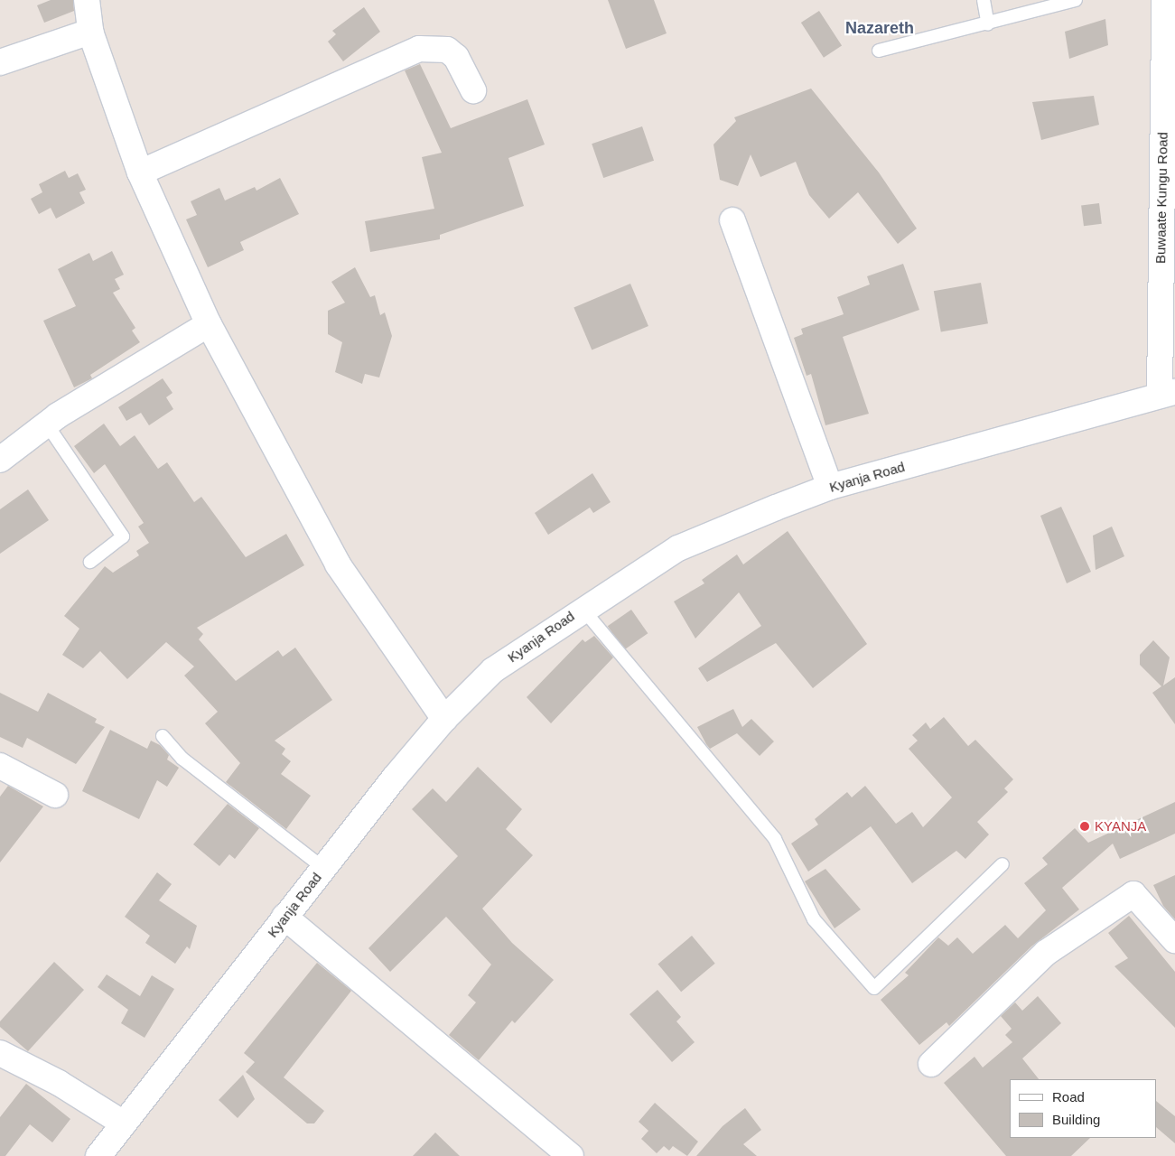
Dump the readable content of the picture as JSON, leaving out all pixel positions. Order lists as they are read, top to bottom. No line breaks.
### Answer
{"streets":{"street":["Buwaate Kungu Road","Kyanja Road"]},"crossings":[["Buwaate Kungu Road","Kyanja Road"]],"districts":["Nazareth"],"places":["KYANJA"],"legend":["Road","Building"]}
